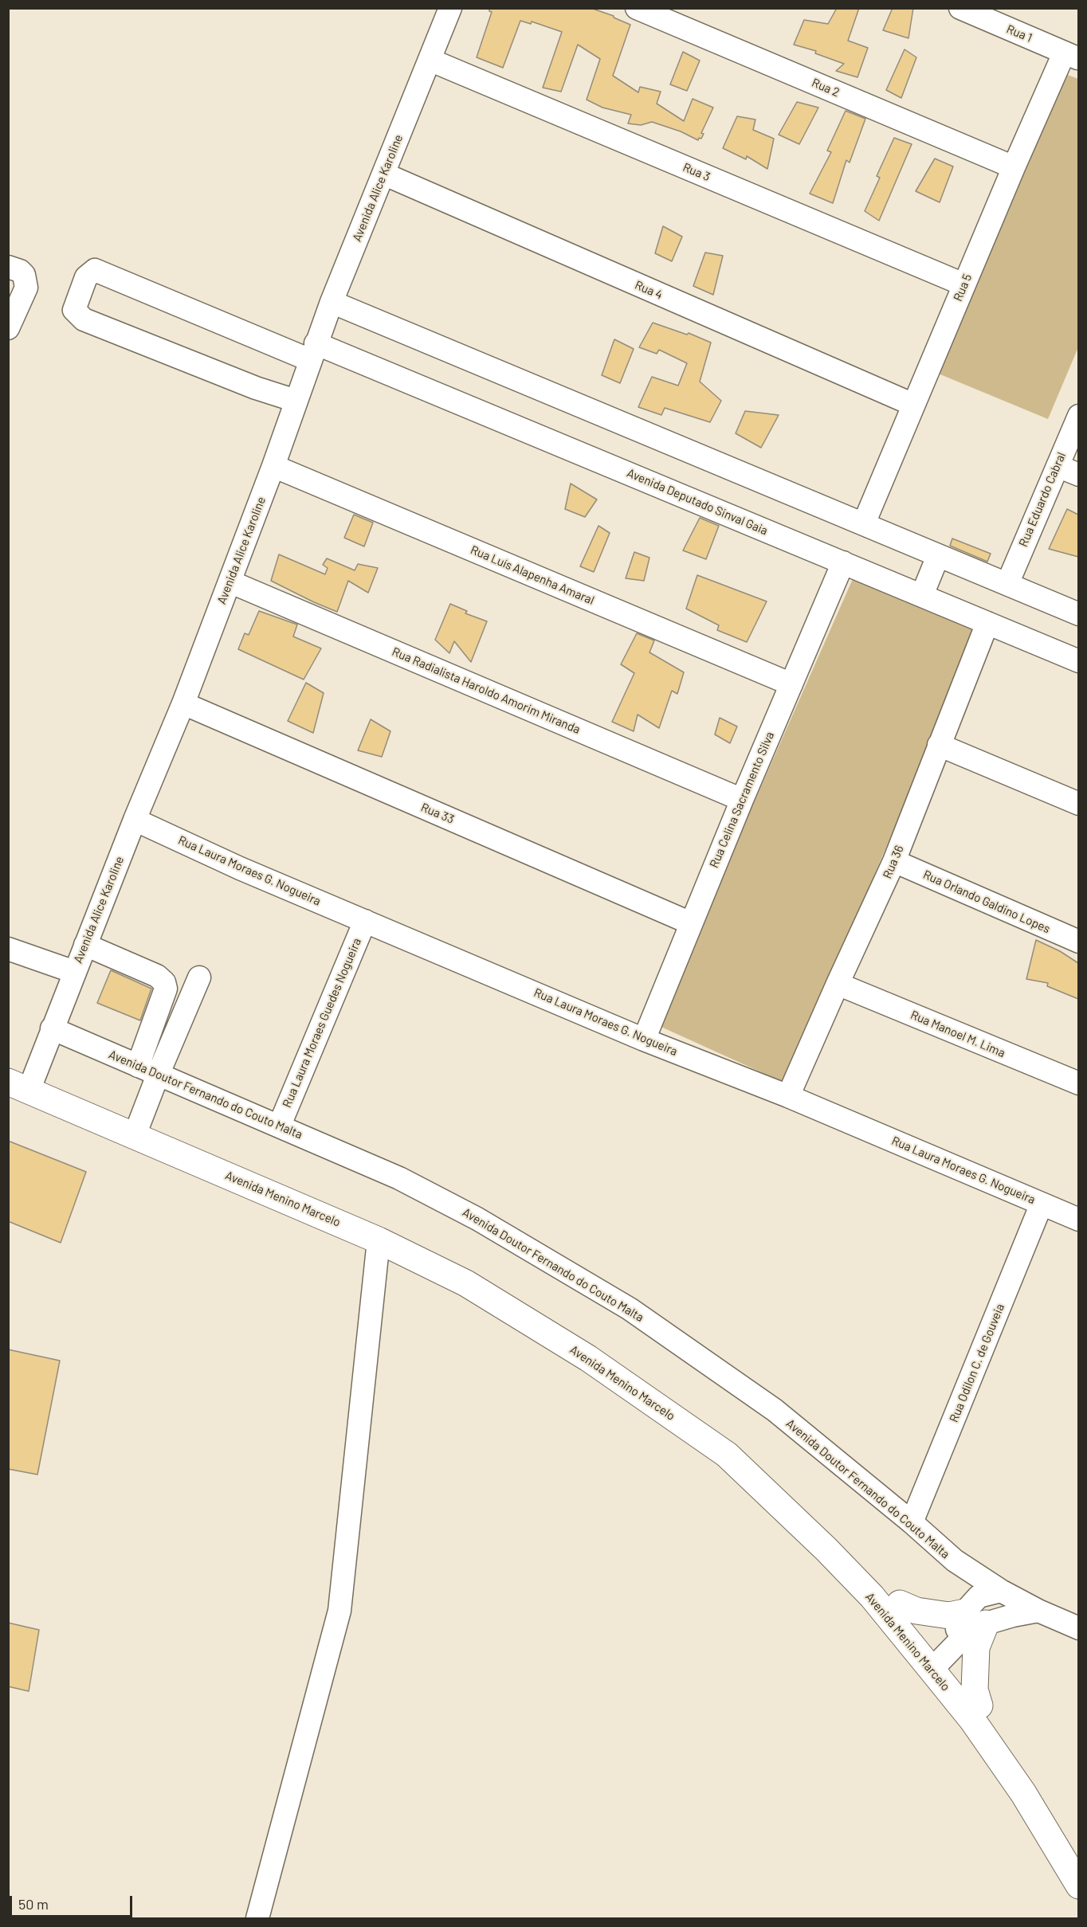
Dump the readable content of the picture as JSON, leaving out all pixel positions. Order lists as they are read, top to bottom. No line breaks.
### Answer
{"streets":{"main road":["Avenida Menino Marcelo"],"street":["Rua 1","Rua 2","Rua 3","Avenida Alice Karoline","Rua 5","Rua 4","Rua Eduardo Cabral","Avenida Deputado Sinval Gaia","Rua Luís Alapenha Amaral","Rua Radialista Haroldo Amorim Miranda","Rua Celina Sacramento Silva","Rua 33","Rua 36","Rua Laura Moraes G. Nogueira","Rua Orlando Galdino Lopes","Rua Laura Moraes Guedes Nogueira","Rua Manoel M. Lima","Avenida Doutor Fernando do Couto Malta","Rua Odilon C. de Gouveia"]},"crossings":[["Rua 1","Rua 5"],["Rua 2","Rua 5"],["Rua 3","Avenida Alice Karoline"],["Rua 3","Rua 5"],["Avenida Alice Karoline","Rua 4"],["Avenida Alice Karoline","Avenida Deputado Sinval Gaia"],["Avenida Alice Karoline","Rua Luís Alapenha Amaral"],["Avenida Alice Karoline","Rua Radialista Haroldo Amorim Miranda"],["Avenida Alice Karoline","Rua 33"],["Avenida Alice Karoline","Rua Laura Moraes G. Nogueira"],["Avenida Alice Karoline","Avenida Doutor Fernando do Couto Malta"],["Avenida Alice Karoline","Avenida Menino Marcelo"],["Rua 5","Rua 4"],["Avenida Deputado Sinval Gaia","Rua Celina Sacramento Silva"],["Avenida Deputado Sinval Gaia","Rua 36"],["Rua Luís Alapenha Amaral","Rua Celina Sacramento Silva"],["Rua Radialista Haroldo Amorim Miranda","Rua Celina Sacramento Silva"],["Rua Celina Sacramento Silva","Rua 33"],["Rua Celina Sacramento Silva","Rua Laura Moraes G. Nogueira"],["Rua 36","Rua Laura Moraes G. Nogueira"],["Rua 36","Rua Orlando Galdino Lopes"],["Rua 36","Rua Manoel M. Lima"],["Rua Laura Moraes G. Nogueira","Rua Laura Moraes Guedes Nogueira"],["Rua Laura Moraes G. Nogueira","Rua Odilon C. de Gouveia"],["Rua Laura Moraes Guedes Nogueira","Avenida Doutor Fernando do Couto Malta"],["Avenida Doutor Fernando do Couto Malta","Rua Odilon C. de Gouveia"]],"scale_bar":"50 m"}
